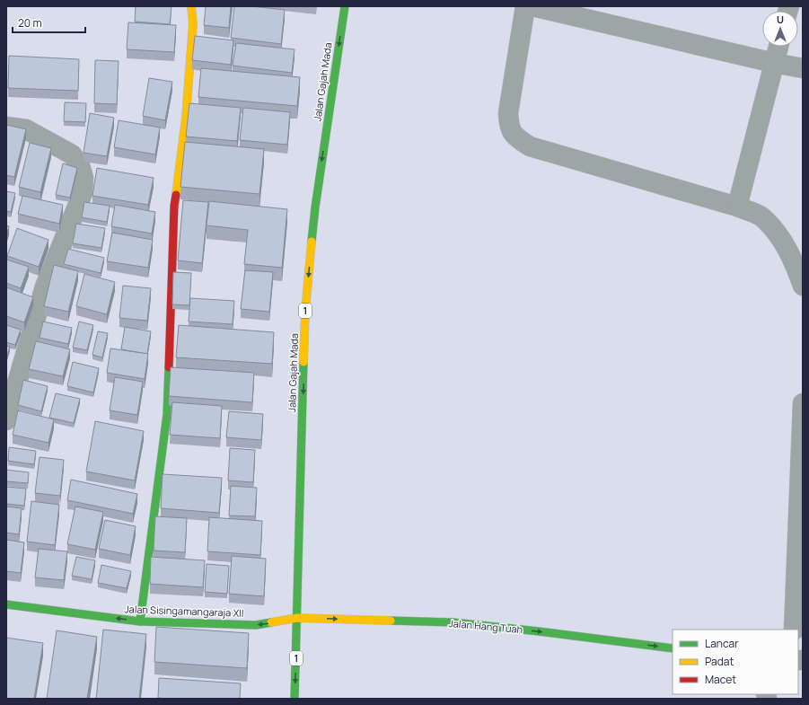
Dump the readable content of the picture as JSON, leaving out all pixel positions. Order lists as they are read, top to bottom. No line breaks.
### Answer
{"streets":{"main road":["Jalan Gajah Mada","1","Jalan Sisingamangaraja XII","Jalan Hang Tuah"]},"crossings":[["Jalan Gajah Mada","Jalan Sisingamangaraja XII"],["Jalan Gajah Mada","Jalan Hang Tuah"],["Jalan Sisingamangaraja XII","Jalan Hang Tuah"]],"one_way":["Jalan Gajah Mada","Jalan Sisingamangaraja XII","Jalan Hang Tuah"],"legend":["Lancar","Padat","Macet"],"scale_bar":"20 m","north":"top"}
